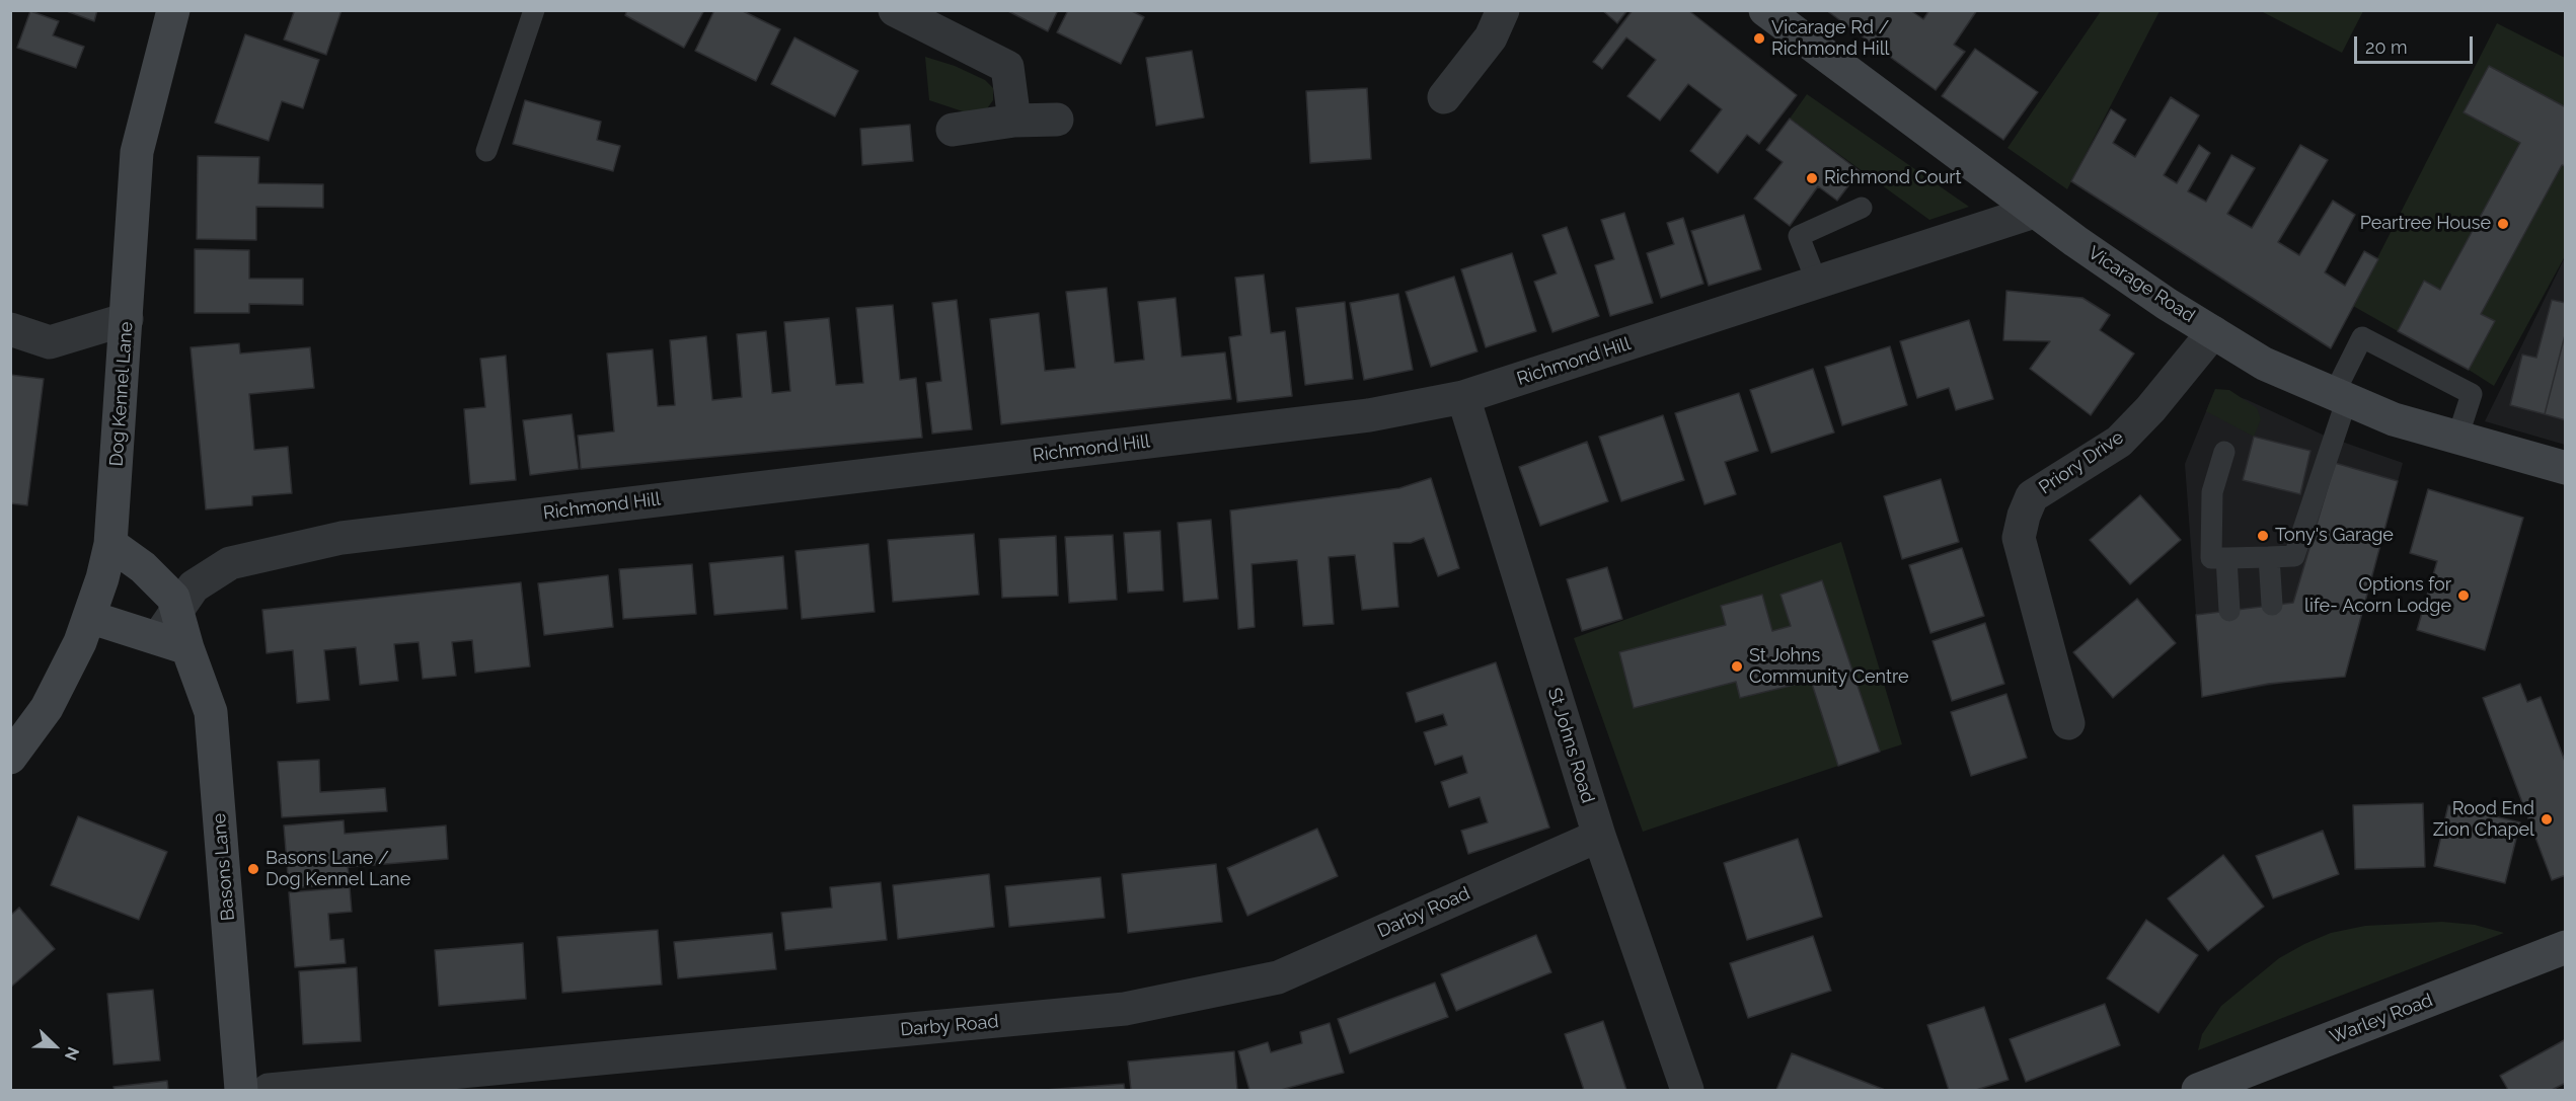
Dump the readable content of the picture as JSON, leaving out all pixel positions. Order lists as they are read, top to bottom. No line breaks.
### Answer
{"streets":{"main road":["Vicarage Road","Dog Kennel Lane","Basons Lane","Warley Road"],"street":["Richmond Hill","Priory Drive","St Johns Road","Darby Road"]},"crossings":[["Vicarage Road","Richmond Hill"],["Vicarage Road","Priory Drive"],["Richmond Hill","St Johns Road"],["Richmond Hill","Basons Lane"],["Dog Kennel Lane","Basons Lane"],["St Johns Road","Darby Road"]],"places":["Vicarage Rd / Richmond Hill","Richmond Court","Peartree House","Tony's Garage","Options for life- Acorn Lodge","St Johns Community Centre","Rood End Zion Chapel","Basons Lane / Dog Kennel Lane"],"scale_bar":"20 m","north":"bottom right"}
